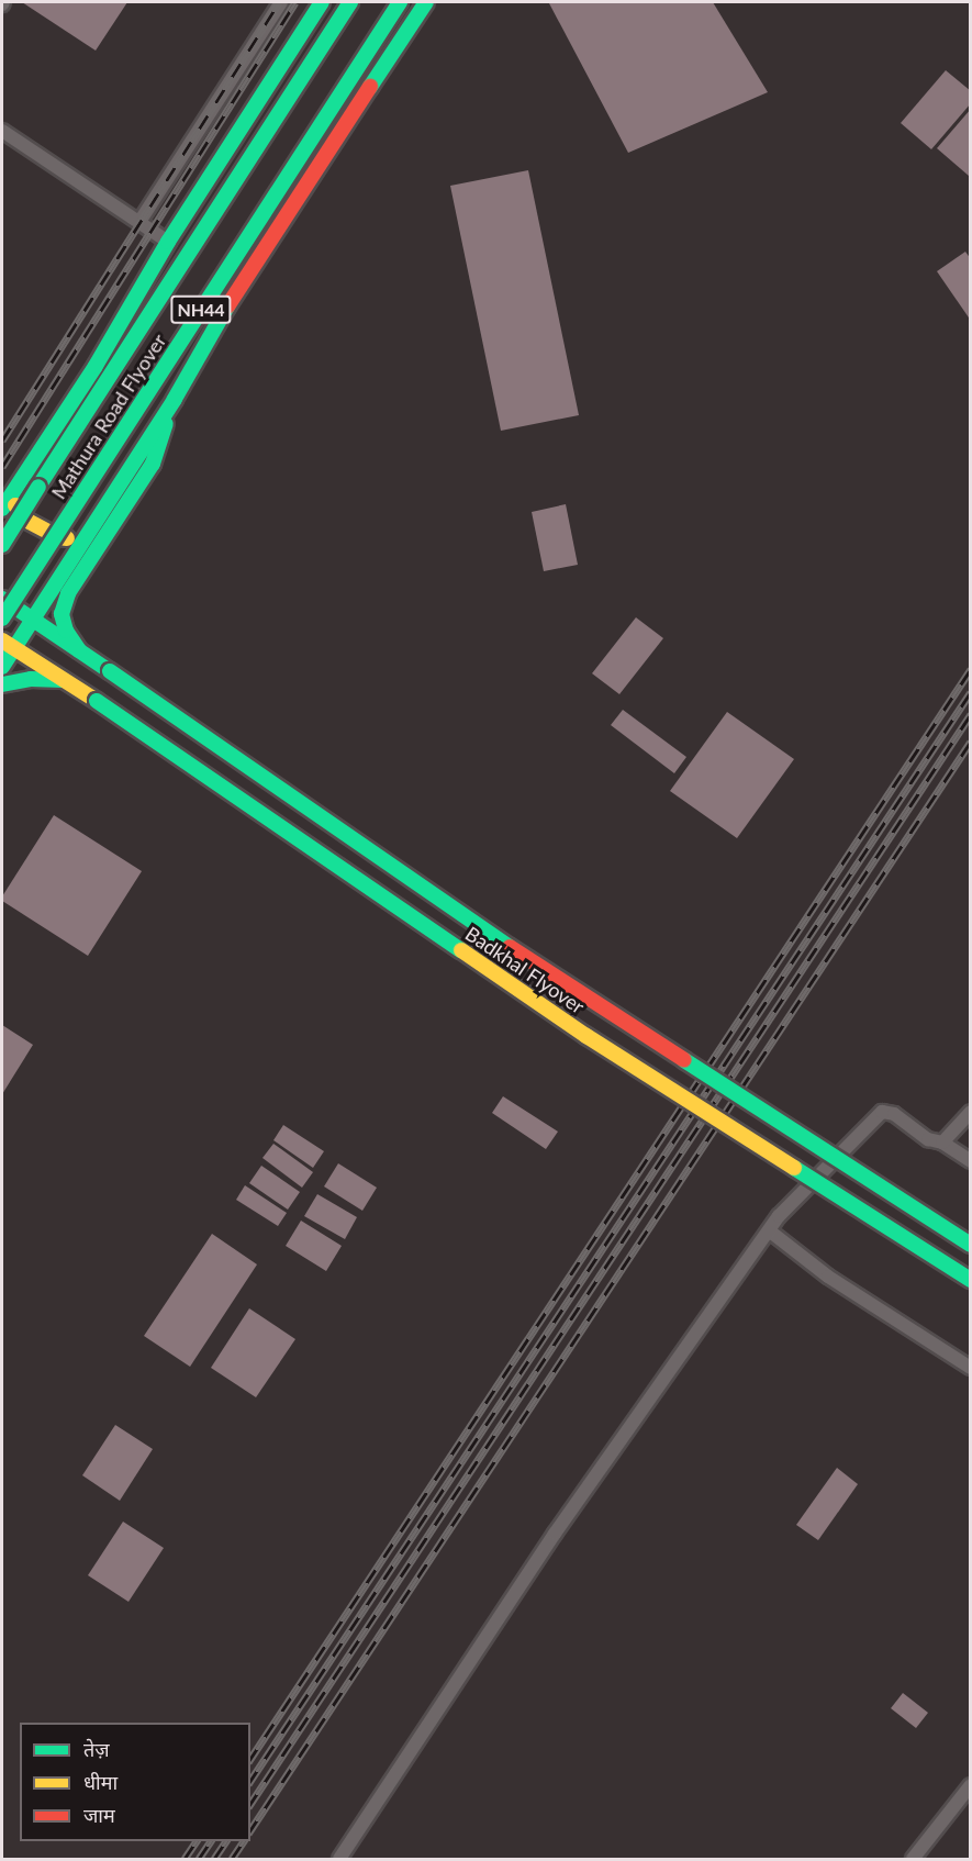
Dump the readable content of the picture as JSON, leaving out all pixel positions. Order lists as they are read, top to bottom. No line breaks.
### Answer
{"streets":{"main road":["NH44","Mathura Road Flyover","Badkhal Flyover"]},"legend":["तेज़","धीमा","जाम"]}
